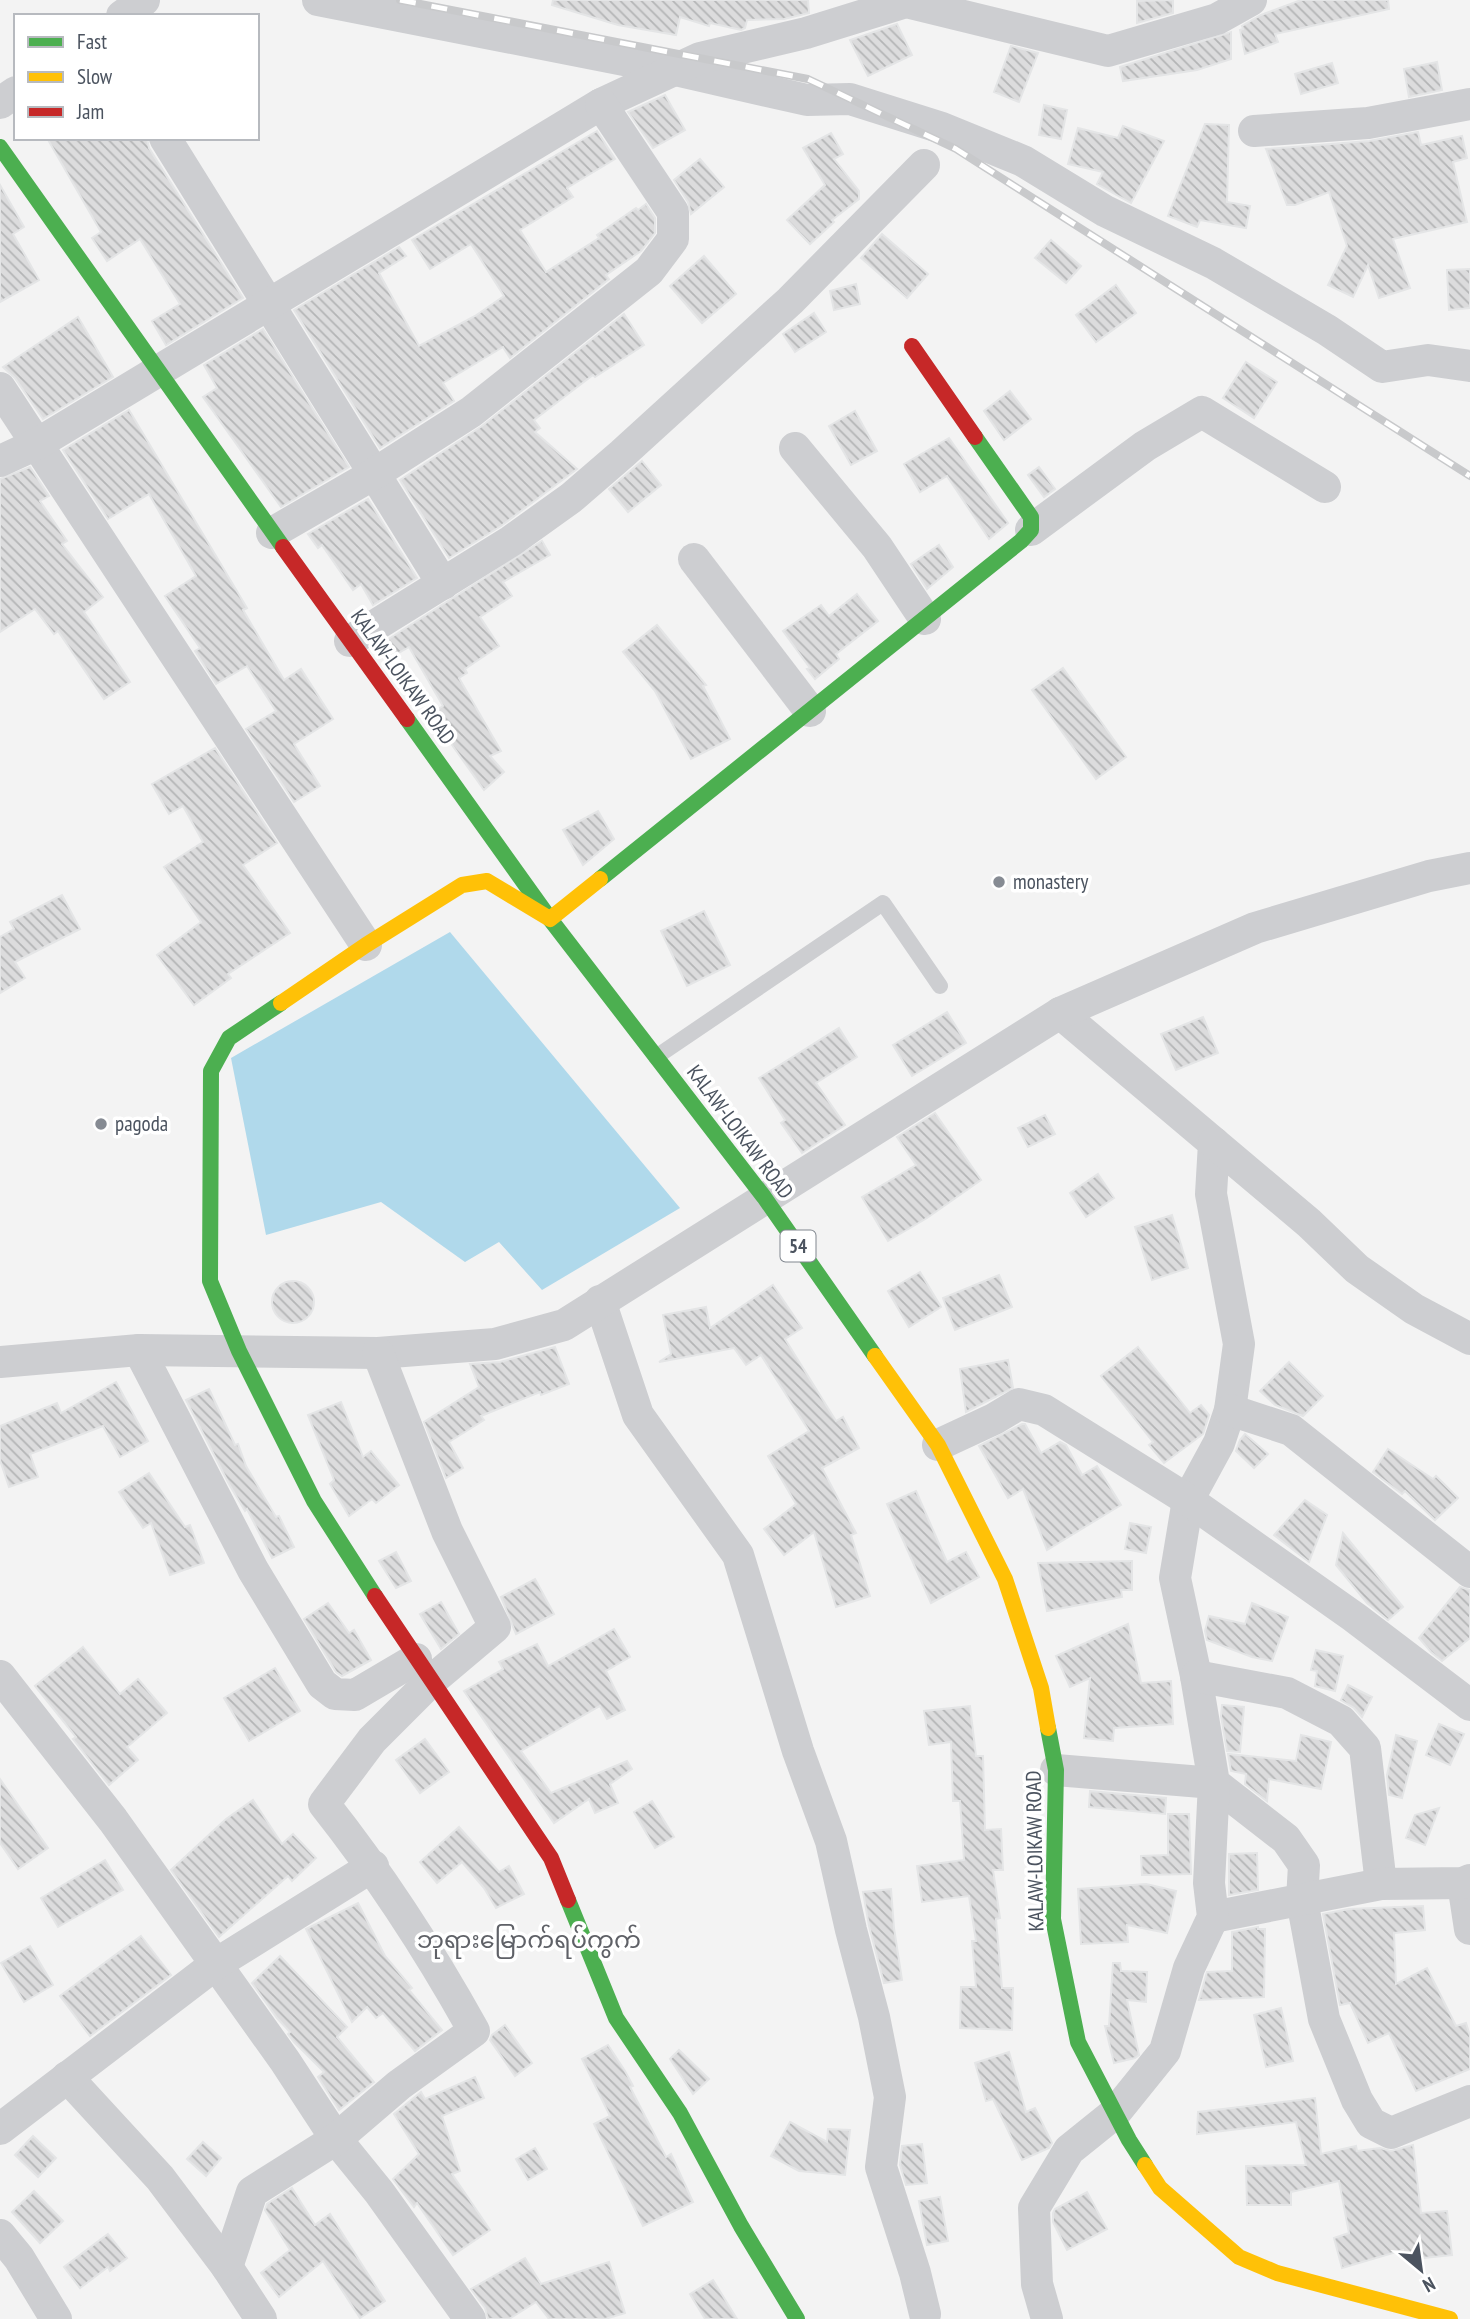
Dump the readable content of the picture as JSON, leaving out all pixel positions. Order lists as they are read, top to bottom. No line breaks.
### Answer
{"streets":{"main road":["KALAW-LOIKAW ROAD","54"]},"districts":["ဘုရားမြောက်ရပ်ကွက်"],"places":["monastery","pagoda"],"legend":["Fast","Slow","Jam"],"north":"bottom right"}
